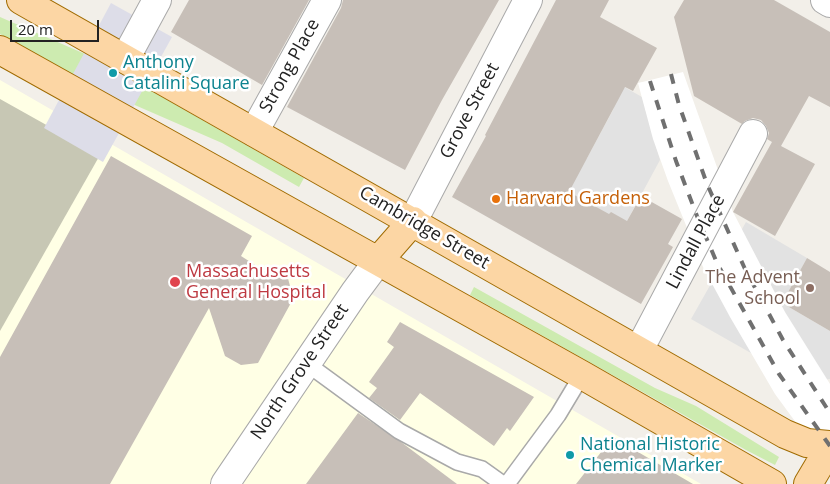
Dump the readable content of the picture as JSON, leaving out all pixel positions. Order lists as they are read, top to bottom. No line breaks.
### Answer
{"streets":{"main road":["Cambridge Street"],"street":["Strong Place","Grove Street","Lindall Place","North Grove Street"]},"crossings":[["Strong Place","Cambridge Street"],["Grove Street","Cambridge Street"],["Cambridge Street","Lindall Place"]],"places":["Anthony Catalini Square","Harvard Gardens","Massachusetts General Hospital","The Advent School","National Historic Chemical Marker"],"scale_bar":"20 m"}
